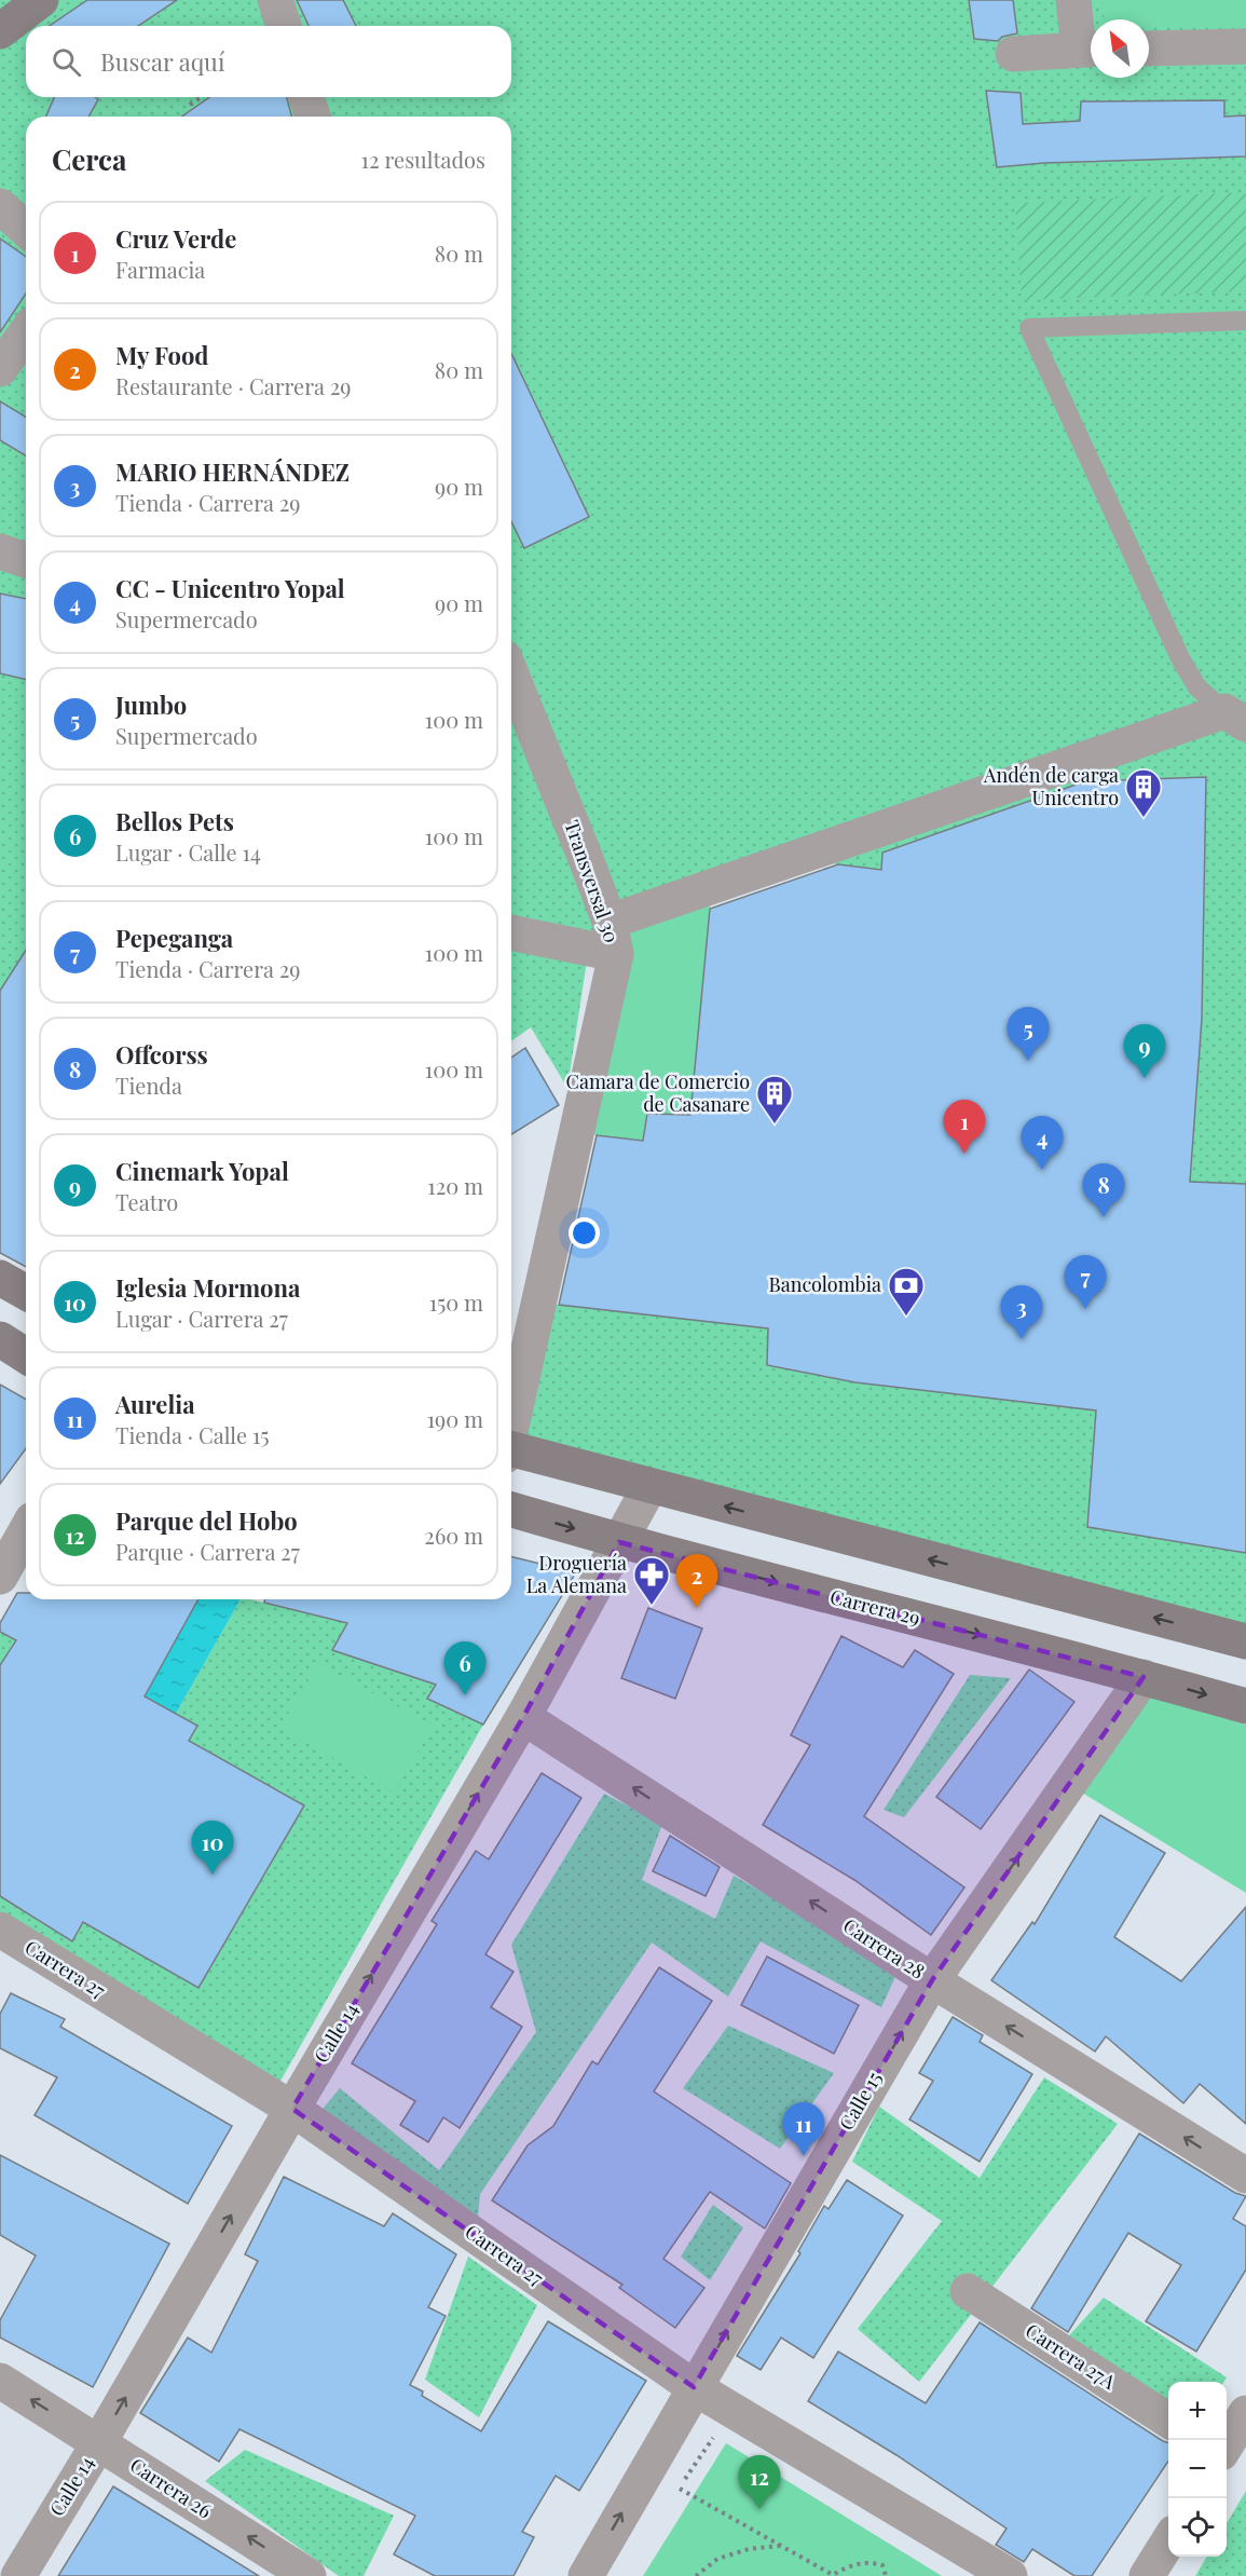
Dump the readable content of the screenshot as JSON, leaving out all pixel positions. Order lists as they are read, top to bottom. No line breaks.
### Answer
{"streets":{"main road":["Carrera 29"],"street":["Transversal 30","Carrera 28","Carrera 27","Calle 14","Calle 15","Carrera 27A","Carrera 26"]},"crossings":[["Carrera 29","Calle 14"],["Carrera 29","Calle 15"],["Carrera 28","Calle 14"],["Carrera 28","Calle 15"],["Carrera 27","Calle 14"],["Carrera 27","Calle 15"],["Calle 14","Carrera 26"]],"one_way":["Carrera 28","Calle 14","Calle 15","Carrera 26"],"places":{"building":["Andén de carga Unicentro","Camara de Comercio de Casanare"],"bank":["Bancolombia"],"pharmacy":["Droguería La Alemana"]},"north":"top left","page":{"search":"Buscar aquí","heading":["Cerca","12 resultados"],"list":[{"mark":"1","name":"Cruz Verde","note":"Farmacia","value":"80 m"},{"mark":"2","name":"My Food","note":"Restaurante · Carrera 29","value":"80 m"},{"mark":"3","name":"MARIO HERNÁNDEZ","note":"Tienda · Carrera 29","value":"90 m"},{"mark":"4","name":"CC - Unicentro Yopal","note":"Supermercado","value":"90 m"},{"mark":"5","name":"Jumbo","note":"Supermercado","value":"100 m"},{"mark":"6","name":"Bellos Pets","note":"Lugar · Calle 14","value":"100 m"},{"mark":"7","name":"Pepeganga","note":"Tienda · Carrera 29","value":"100 m"},{"mark":"8","name":"Offcorss","note":"Tienda","value":"100 m"},{"mark":"9","name":"Cinemark Yopal","note":"Teatro","value":"120 m"},{"mark":"10","name":"Iglesia Mormona","note":"Lugar · Carrera 27","value":"150 m"},{"mark":"11","name":"Aurelia","note":"Tienda · Calle 15","value":"190 m"},{"mark":"12","name":"Parque del Hobo","note":"Parque · Carrera 27","value":"260 m"}],"pins":["5","9","1","4","8","7","3","2","6","10","11","12"],"map_buttons":["+","−"]}}
